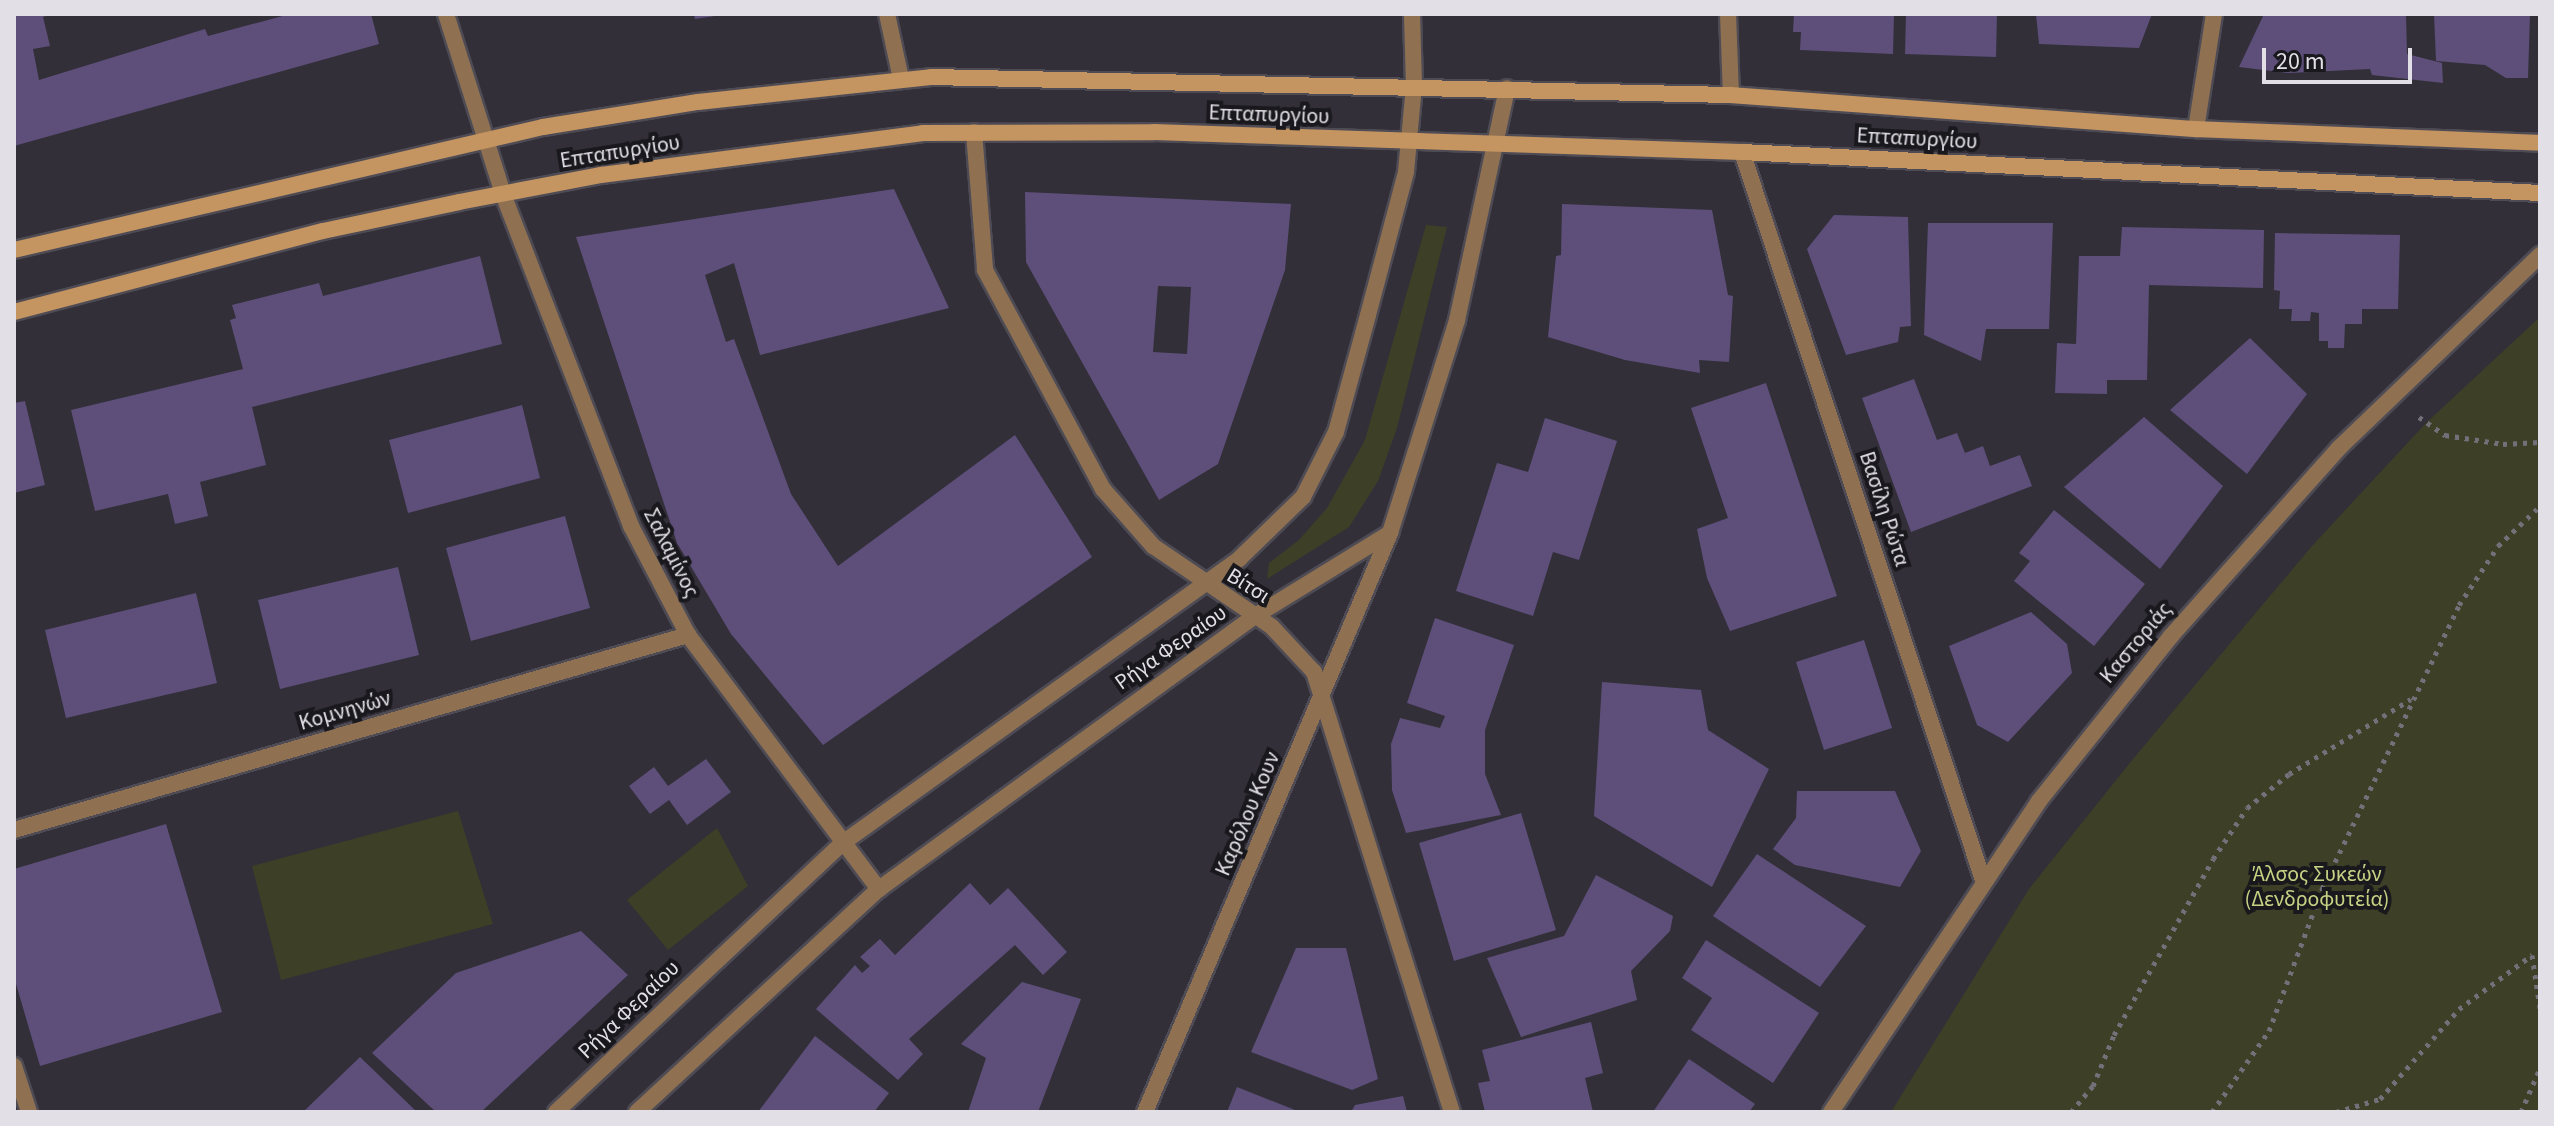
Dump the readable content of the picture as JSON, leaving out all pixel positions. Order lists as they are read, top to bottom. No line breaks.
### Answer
{"streets":{"main road":["Επταπυργίου"],"street":["Βασίλη Ρώτα","Σαλαμίνος","Βίτσι","Καστοριάς","Ρήγα Φεραίου","Κομνηνών","Καρόλου Κουν"]},"crossings":[["Επταπυργίου","Βασίλη Ρώτα"],["Επταπυργίου","Σαλαμίνος"],["Επταπυργίου","Βίτσι"],["Επταπυργίου","Ρήγα Φεραίου"],["Βασίλη Ρώτα","Καστοριάς"],["Σαλαμίνος","Ρήγα Φεραίου"],["Σαλαμίνος","Κομνηνών"],["Βίτσι","Ρήγα Φεραίου"],["Βίτσι","Καρόλου Κουν"],["Ρήγα Φεραίου","Καρόλου Κουν"]],"parks":["Άλσος Συκεών (Δενδροφυτεία)"],"scale_bar":"20 m"}
